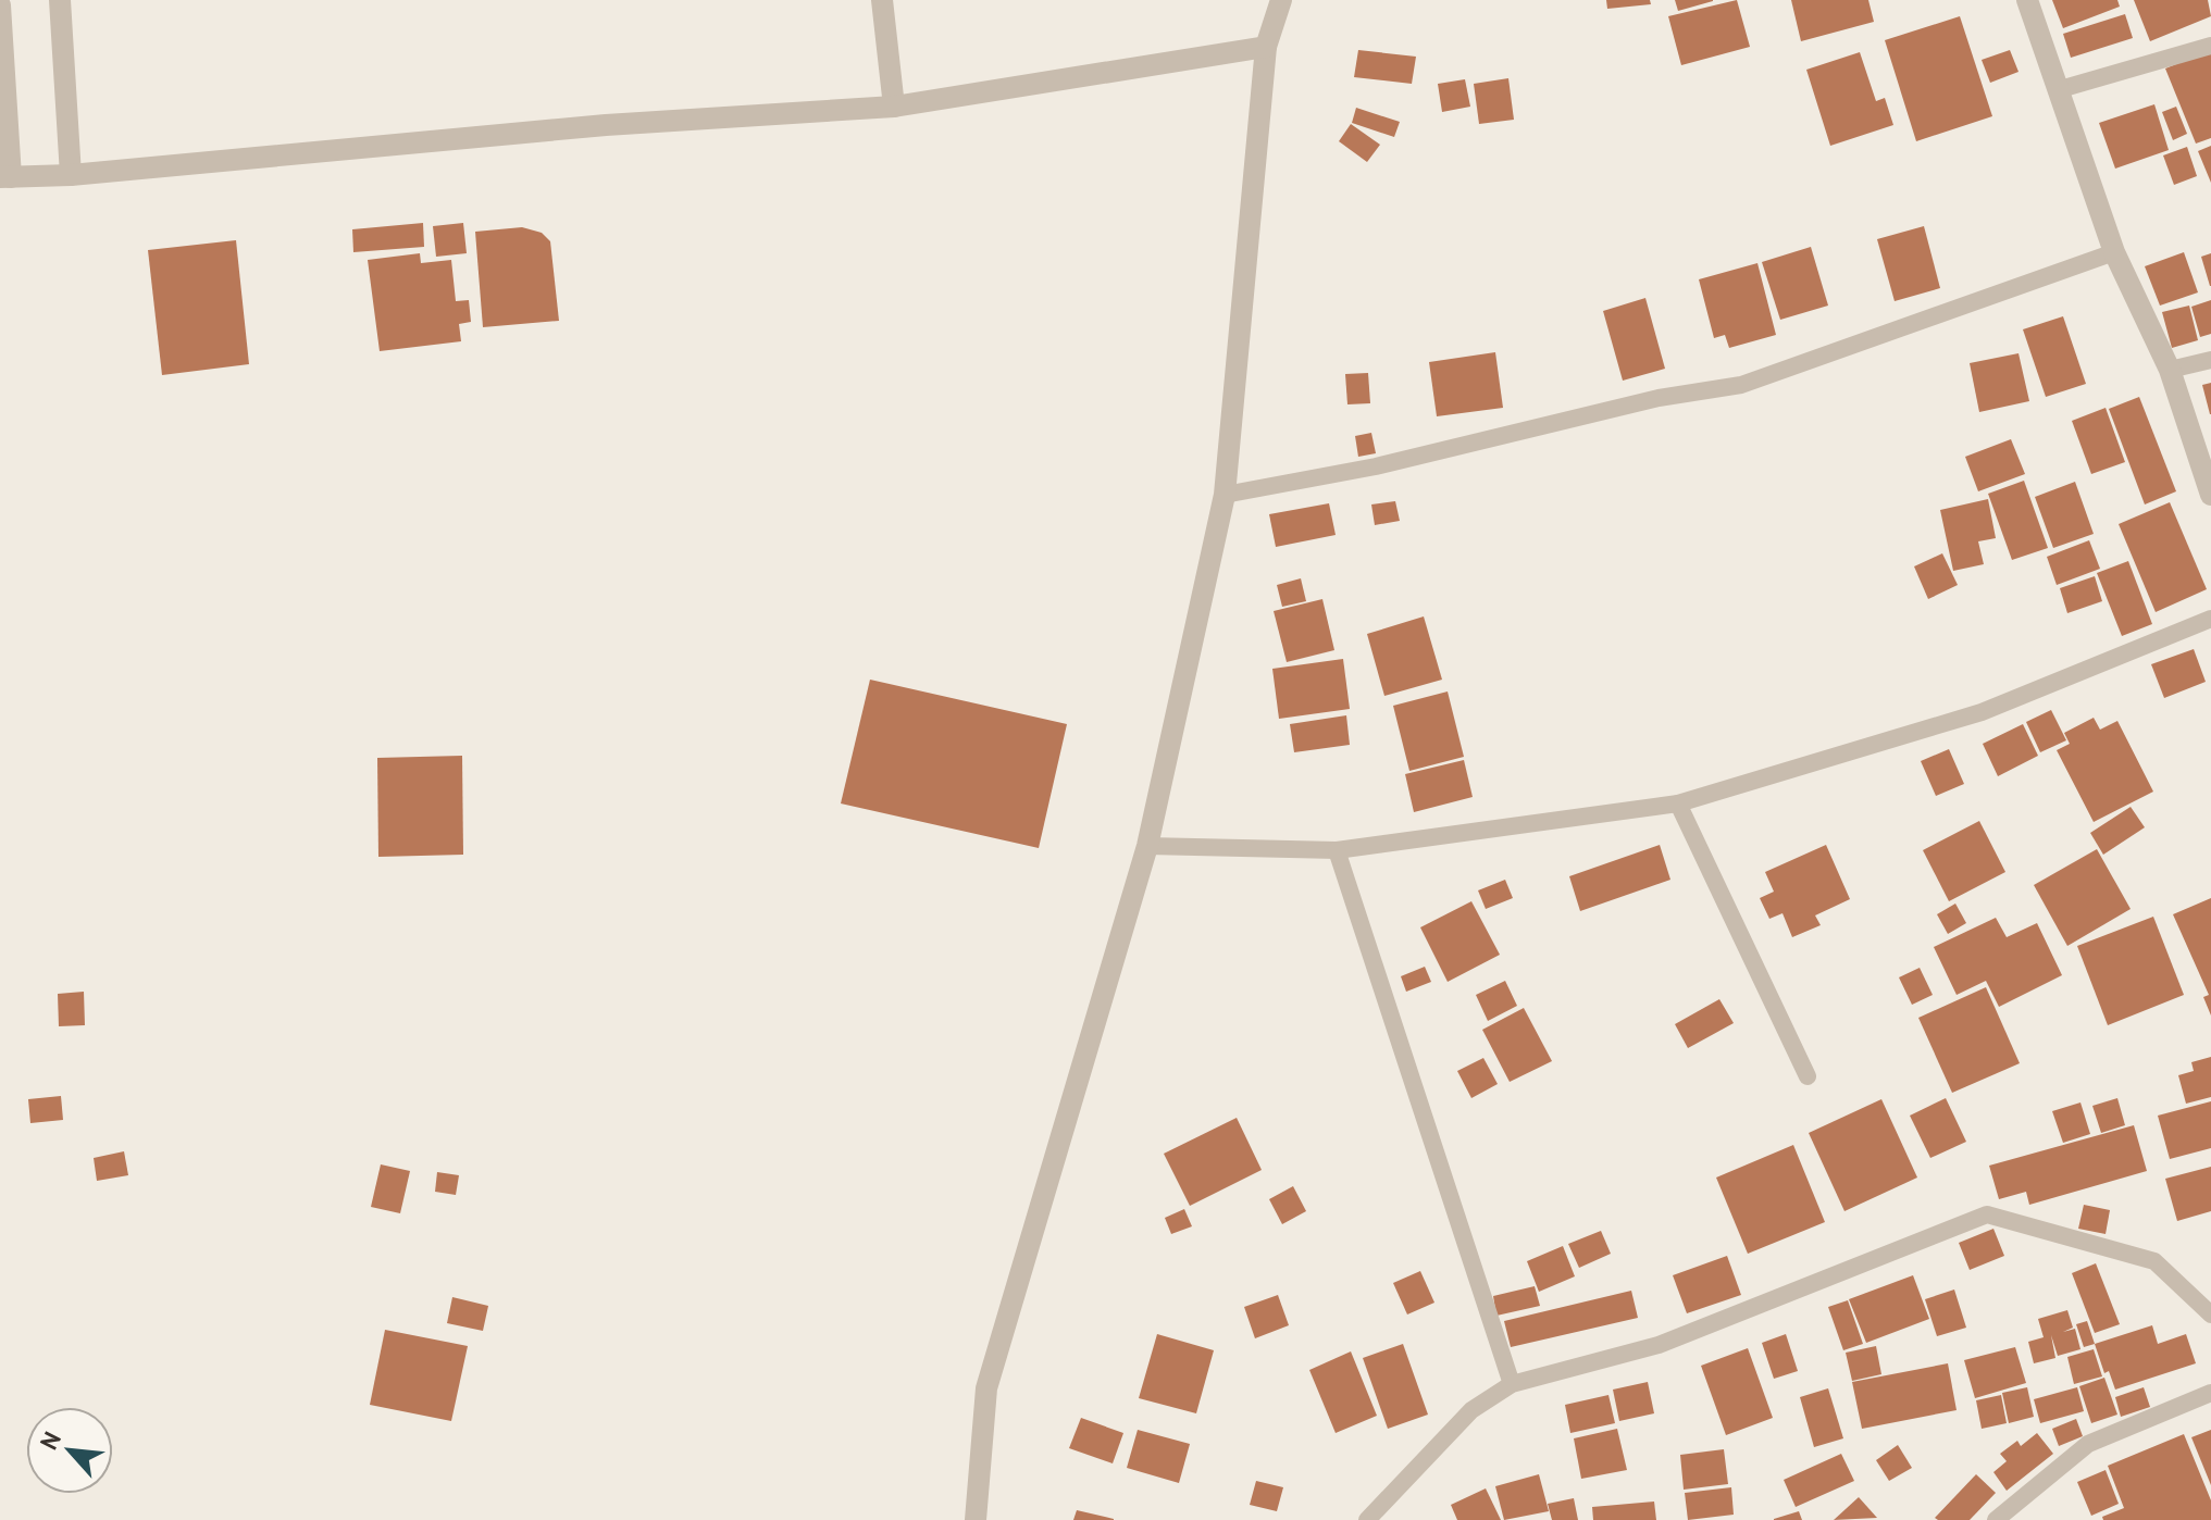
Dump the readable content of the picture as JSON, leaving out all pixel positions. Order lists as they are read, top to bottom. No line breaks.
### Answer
{"north":"top left"}
